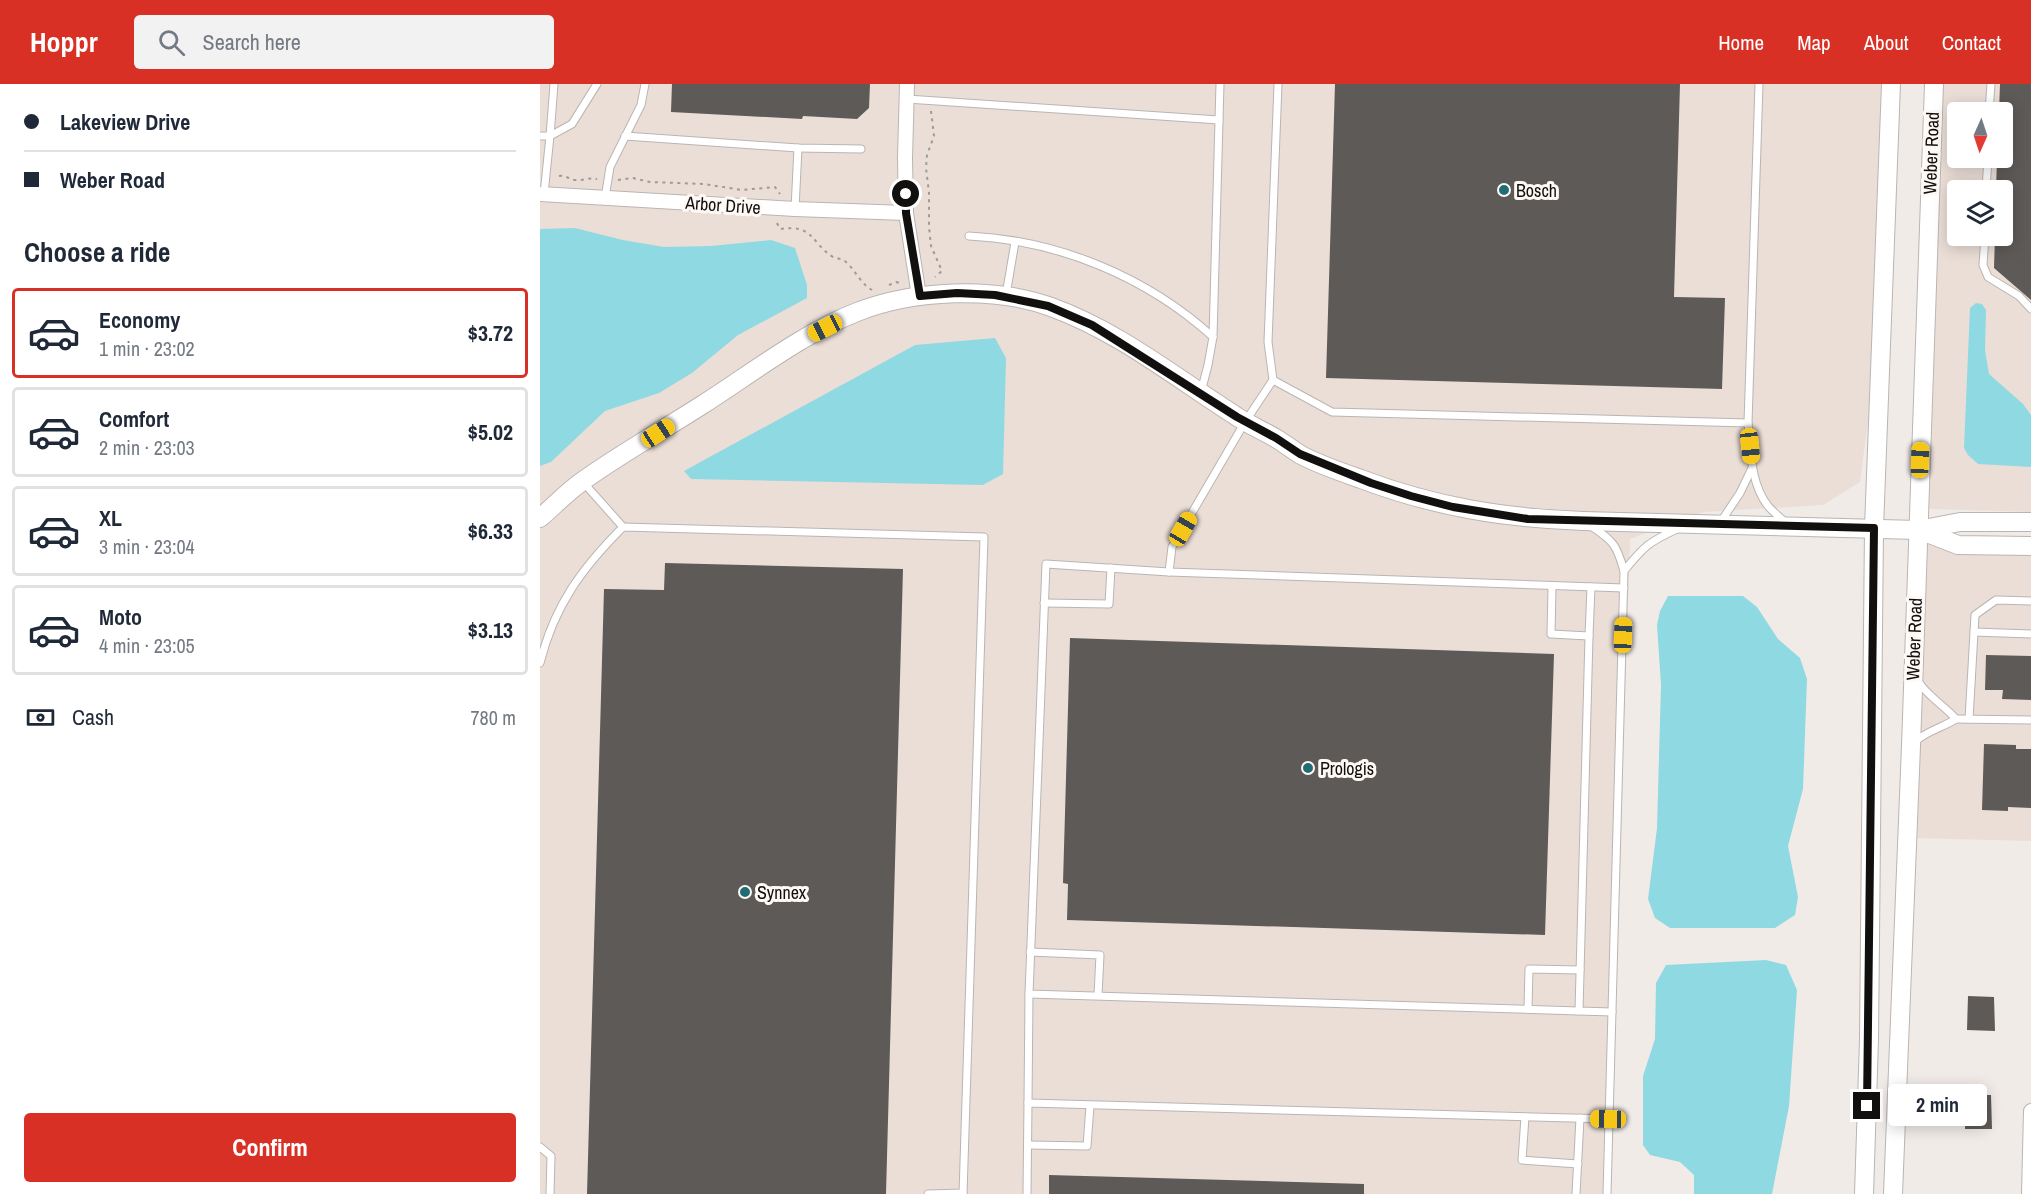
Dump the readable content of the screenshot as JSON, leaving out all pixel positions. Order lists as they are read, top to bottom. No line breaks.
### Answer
{"streets":{"main road":["Weber Road"],"street":["Arbor Drive"]},"places":["Bosch","Prologis","Synnex"],"north":"bottom","page":{"header":"Hoppr","search":"Search here","nav":["Home","Map","About","Contact"],"banner":["Lakeview Drive","Weber Road"],"heading":"Choose a ride","list":[{"name":"Economy","note":"1 min · 23:02","value":"$3.72"},{"name":"Comfort","note":"2 min · 23:03","value":"$5.02"},{"name":"XL","note":"3 min · 23:04","value":"$6.33"},{"name":"Moto","note":"4 min · 23:05","value":"$3.13"}],"pay":["Cash","780 m"],"bubble":"2 min","buttons":"Confirm"}}
